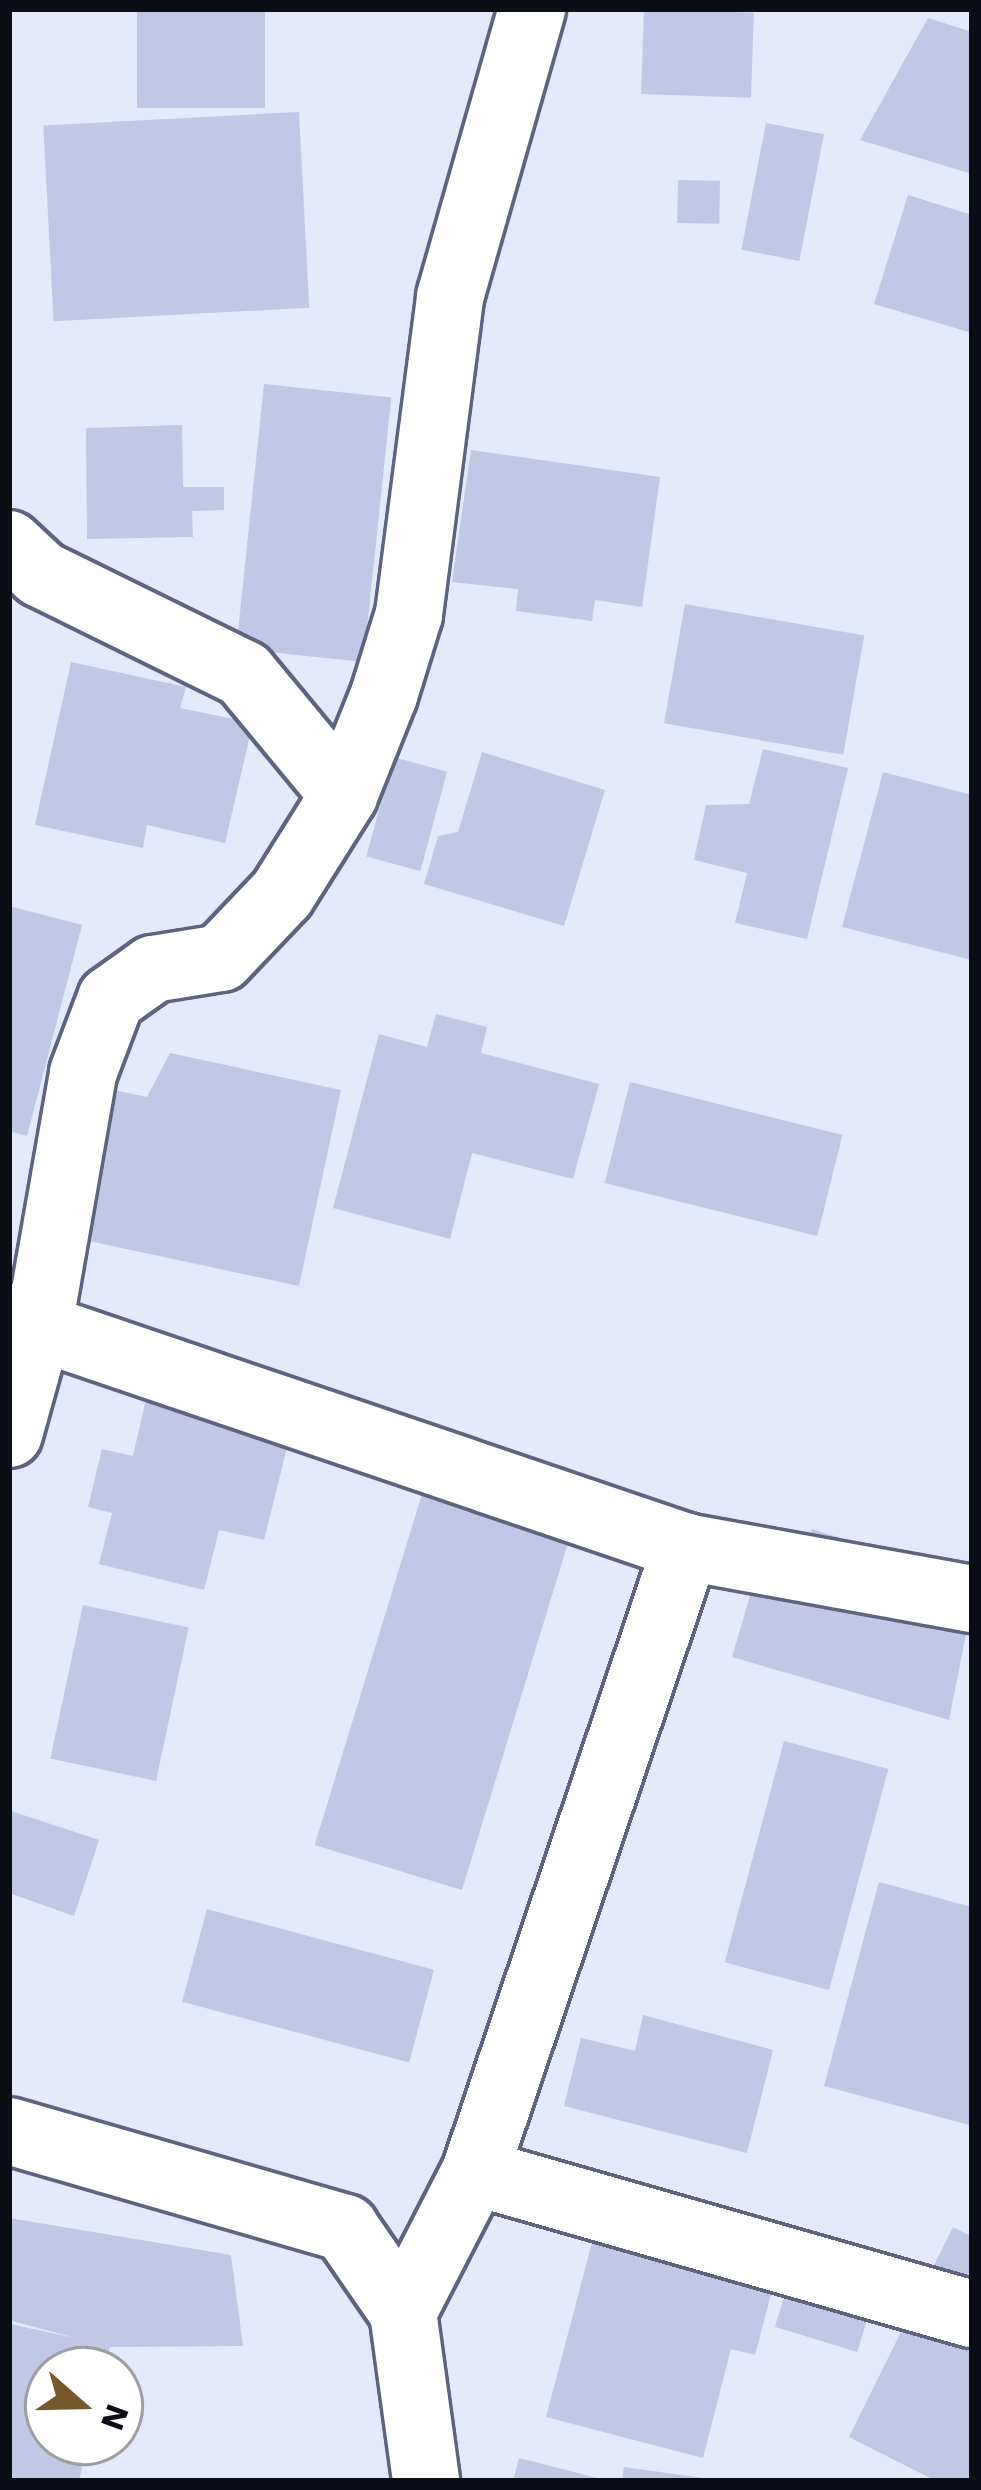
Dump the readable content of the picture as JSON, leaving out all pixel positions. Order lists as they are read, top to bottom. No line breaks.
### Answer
{"north":"right"}
